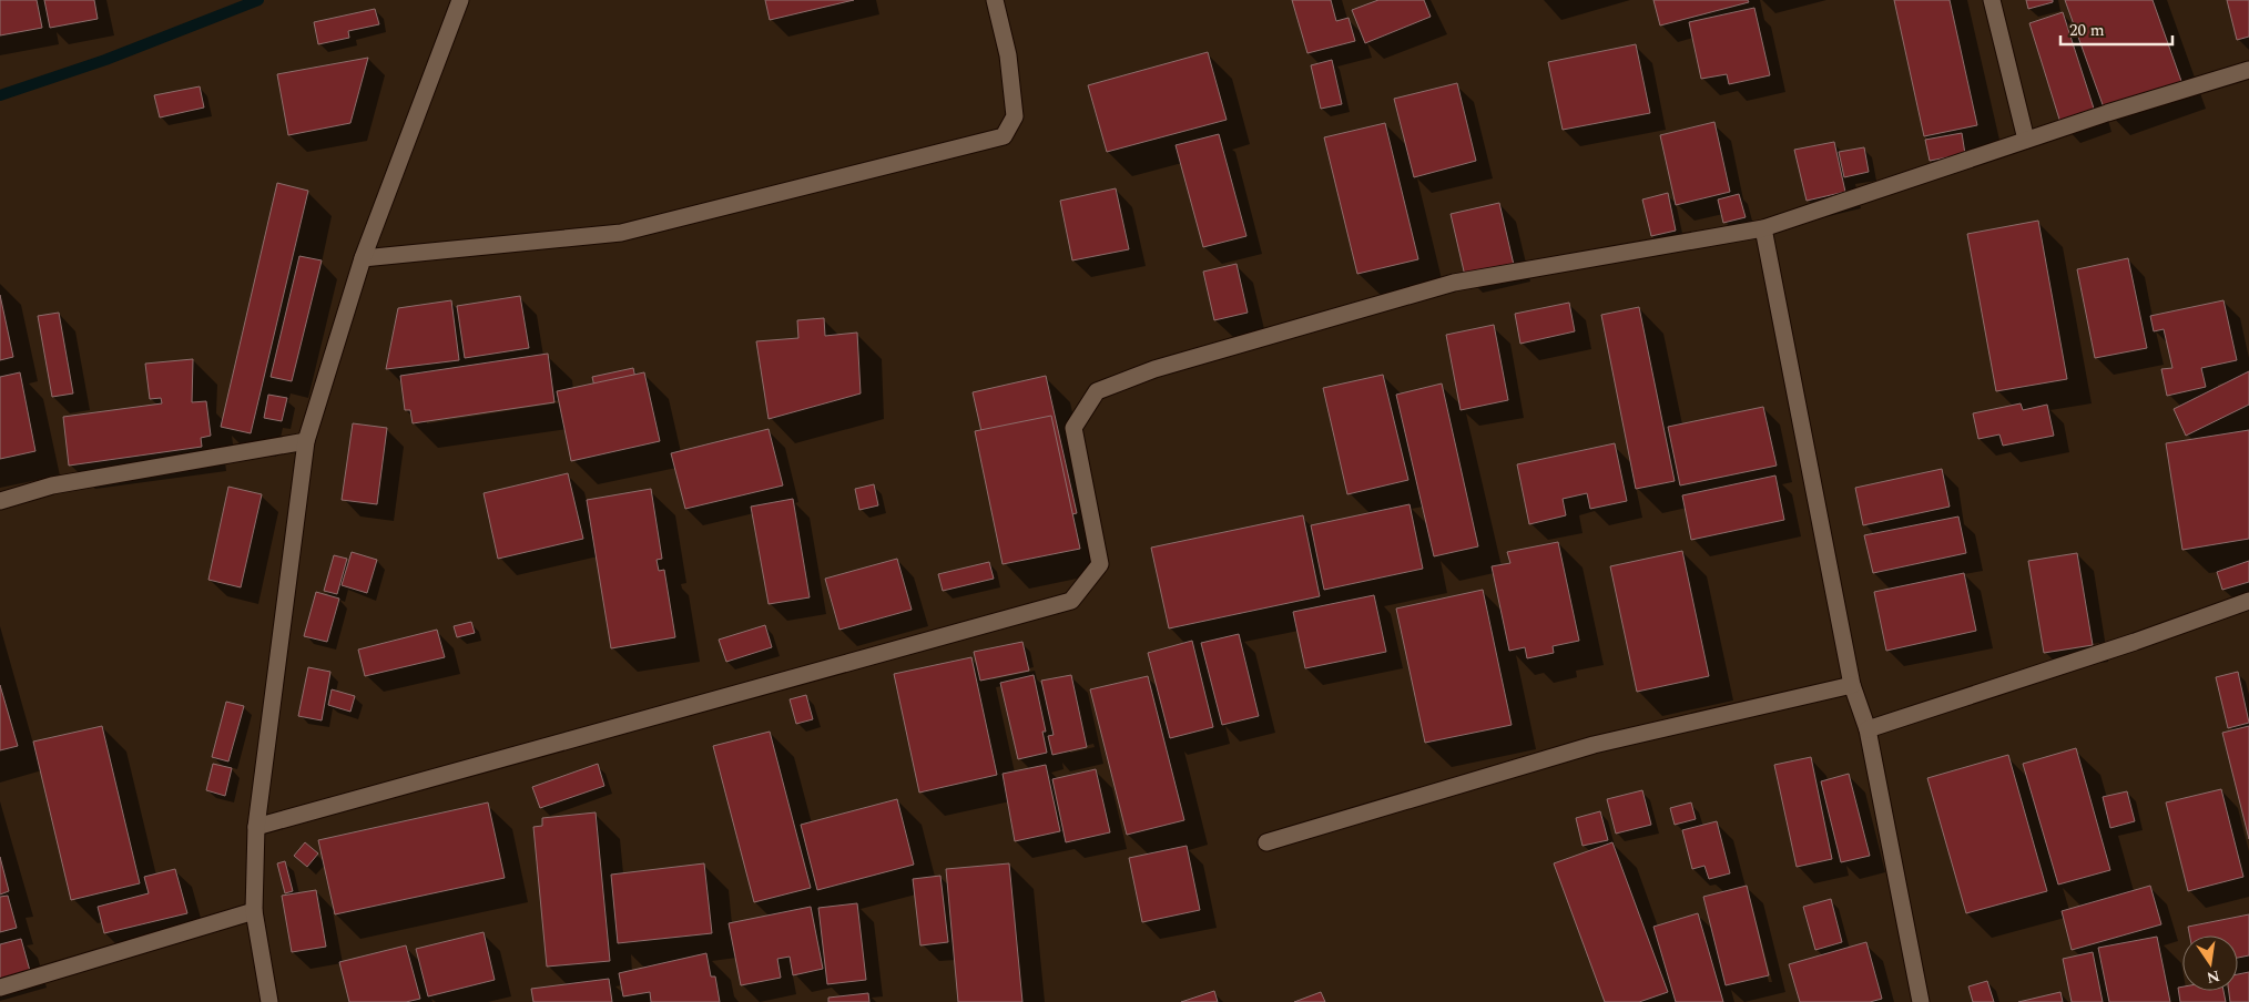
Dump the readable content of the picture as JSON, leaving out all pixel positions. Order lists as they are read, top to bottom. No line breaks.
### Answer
{"scale_bar":"20 m","north":"bottom"}
